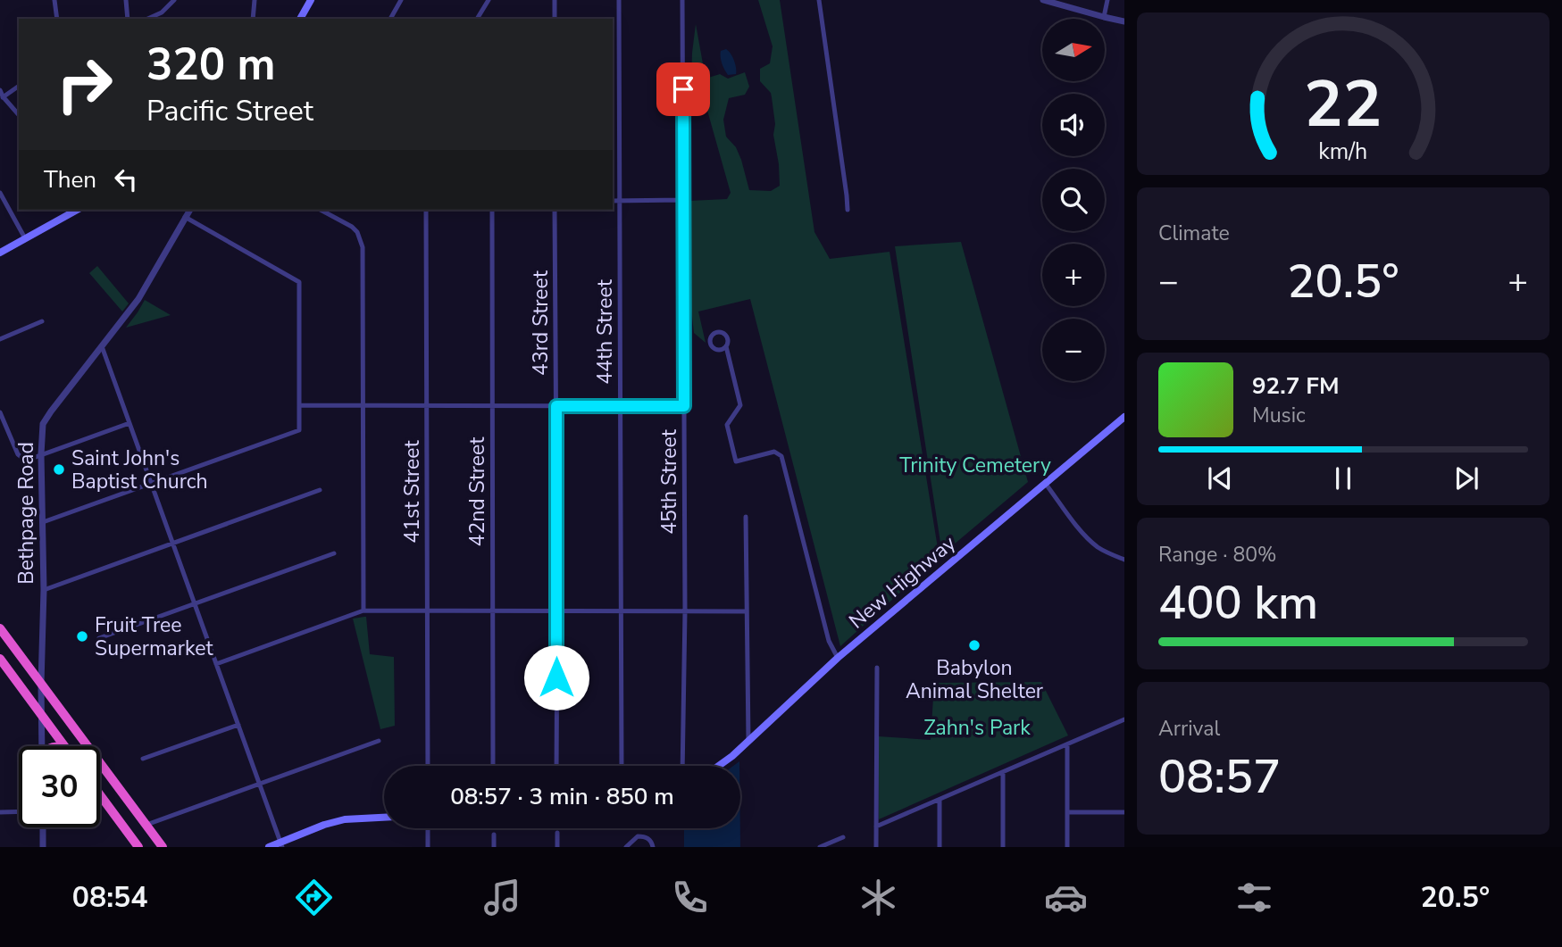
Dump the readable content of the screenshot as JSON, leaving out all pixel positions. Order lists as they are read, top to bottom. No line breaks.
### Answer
{"streets":{"main road":["New Highway"],"street":["43rd Street","44th Street","45th Street","41st Street","42nd Street","Bethpage Road"]},"parks":["Trinity Cemetery","Zahn's Park"],"places":["Saint John's Baptist Church","Fruit Tree Supermarket","Babylon Animal Shelter"],"north":"right","page":{"map_buttons":["+","−"],"turn":["320 m","Pacific Street"],"then":"Then","tile":["Climate",["Range · 80%","400 km"],["Arrival","08:57"]],"heat":["−","20.5°","+"],"song":["92.7 FM","Music"],"limit":"30","trip":"08:57 · 3 min · 850 m","tabs":["08:54","20.5°"],"gauge":["22","km/h"]}}
